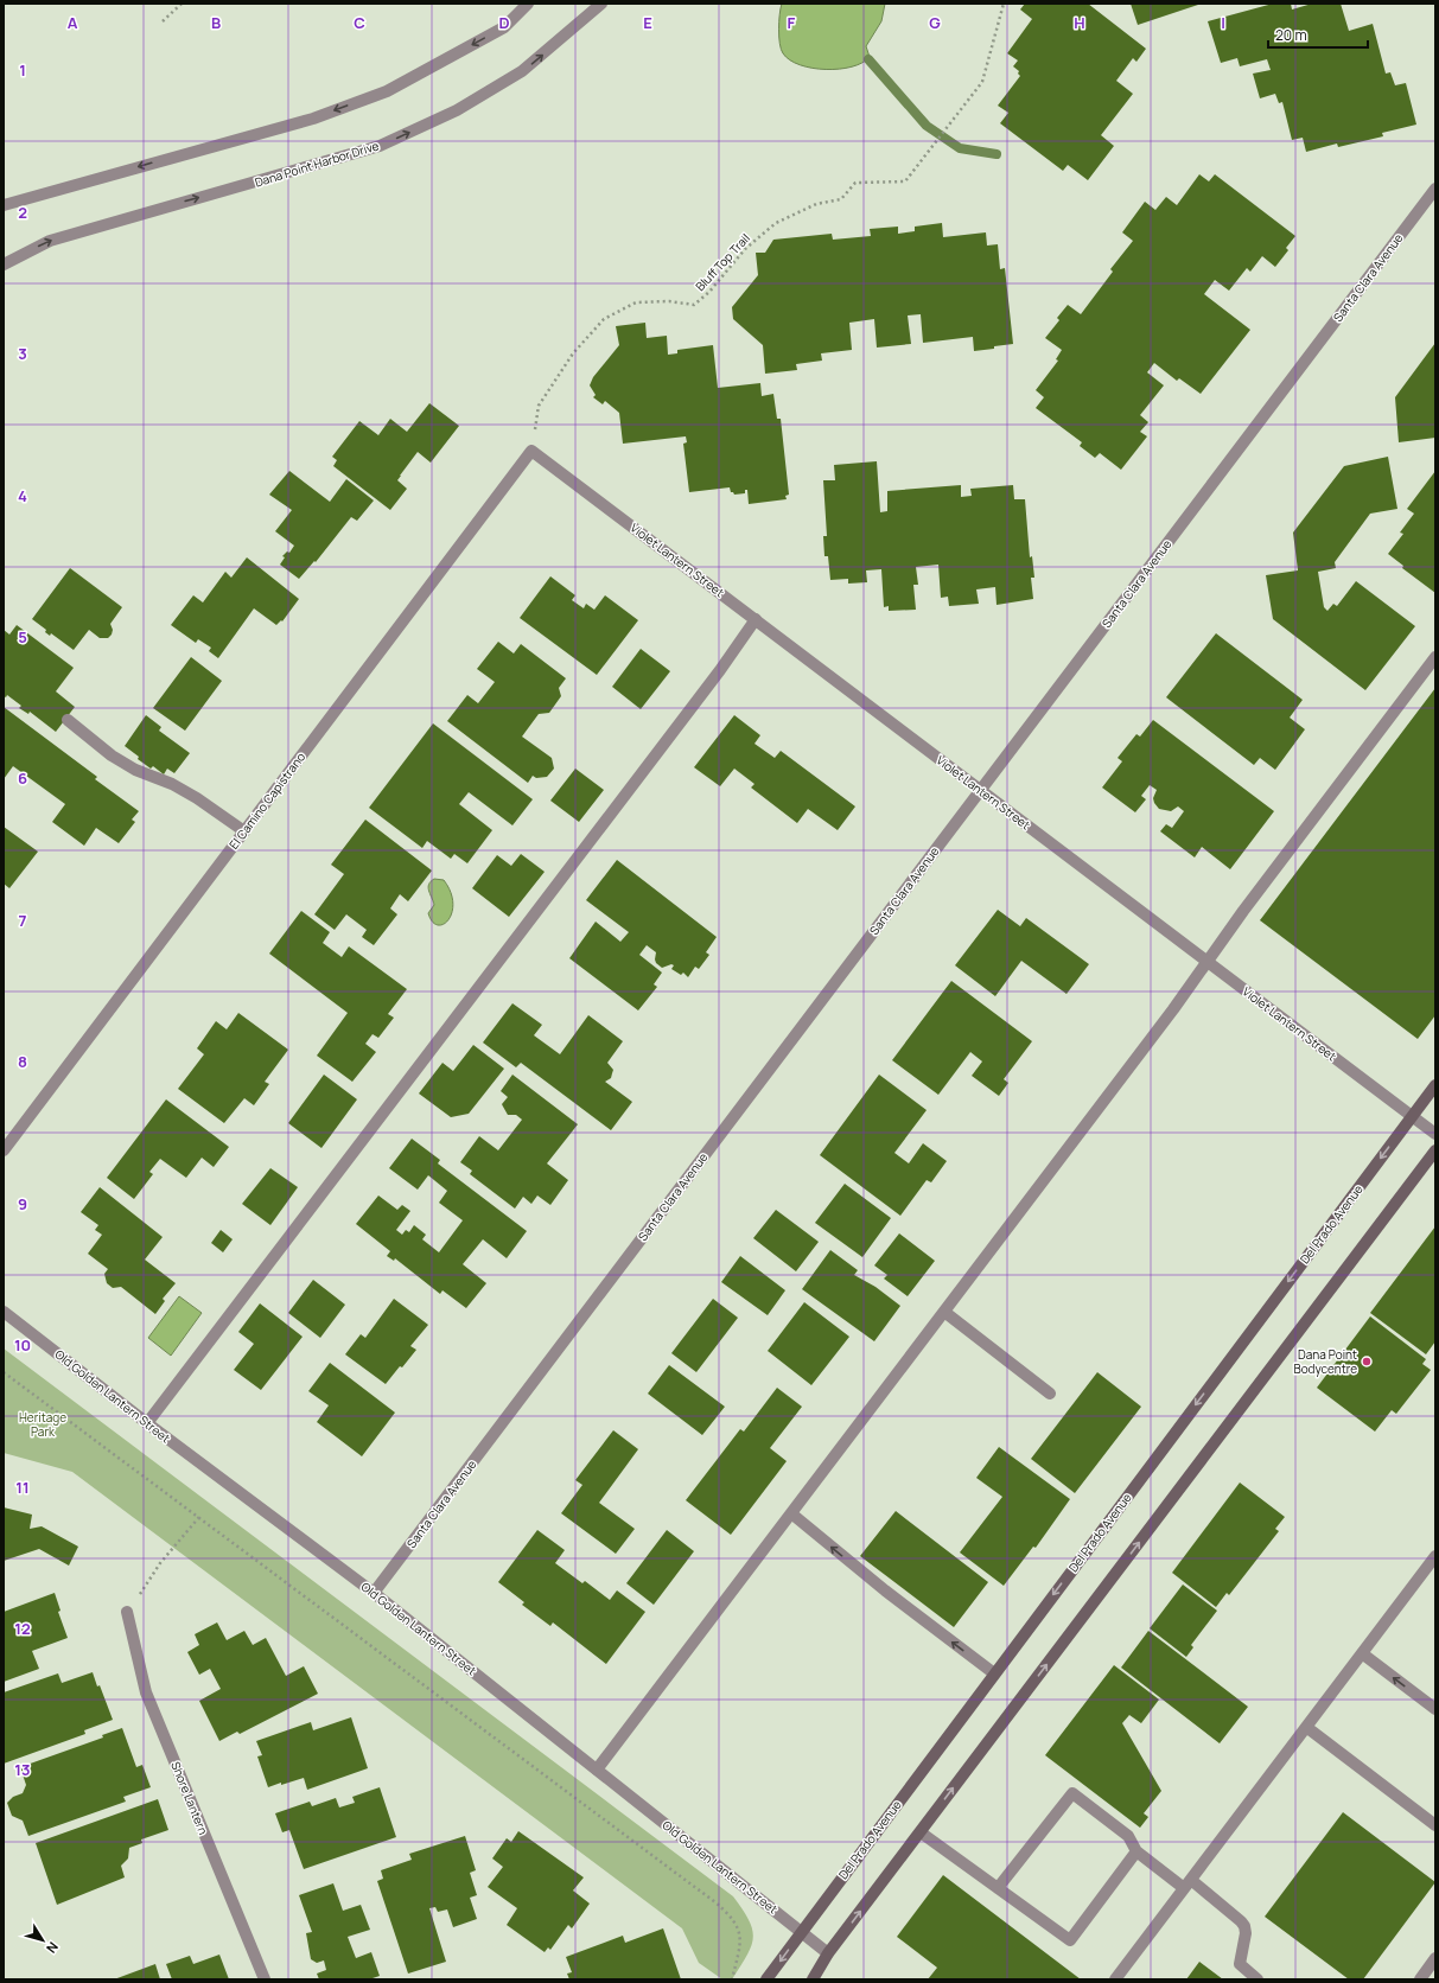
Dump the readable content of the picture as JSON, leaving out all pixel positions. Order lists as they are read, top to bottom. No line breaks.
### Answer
{"streets":{"main road":["Del Prado Avenue"],"street":["Dana Point Harbor Drive","Santa Clara Avenue","Violet Lantern Street","El Camino Capistrano","Old Golden Lantern Street","Shore Lantern"],"path":["Bluff Top Trail"]},"crossings":[["Bluff Top Trail","Violet Lantern Street"],["Bluff Top Trail","El Camino Capistrano"],["Santa Clara Avenue","Violet Lantern Street"],["Santa Clara Avenue","Old Golden Lantern Street"],["Violet Lantern Street","El Camino Capistrano"],["Violet Lantern Street","Del Prado Avenue"],["Del Prado Avenue","Old Golden Lantern Street"]],"parks":["Heritage Park"],"places":["Dana Point Bodycentre"],"scale_bar":"20 m","north":"bottom right","grid":{"columns":["A","B","C","D","E","F","G","H","I"],"rows":["1","2","3","4","5","6","7","8","9","10","11","12","13"]}}
